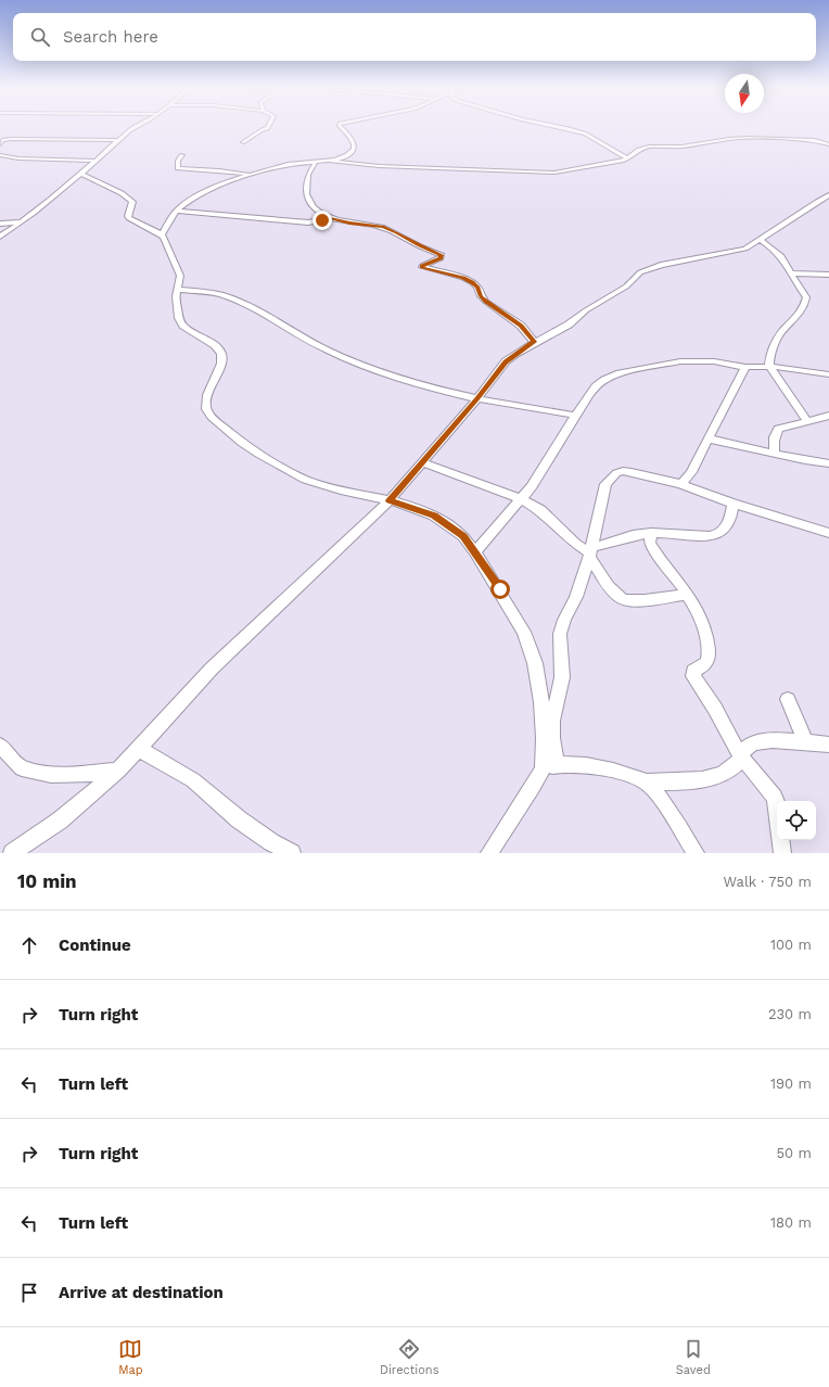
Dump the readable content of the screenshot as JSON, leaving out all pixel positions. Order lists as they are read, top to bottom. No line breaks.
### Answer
{"north":"bottom","page":{"search":"Search here","heading":["10 min","Walk · 750 m"],"list":[["Continue","100 m"],["Turn right","230 m"],["Turn left","190 m"],["Turn right","50 m"],["Turn left","180 m"],"Arrive at destination"],"nav":["Map","Directions","Saved"]}}
